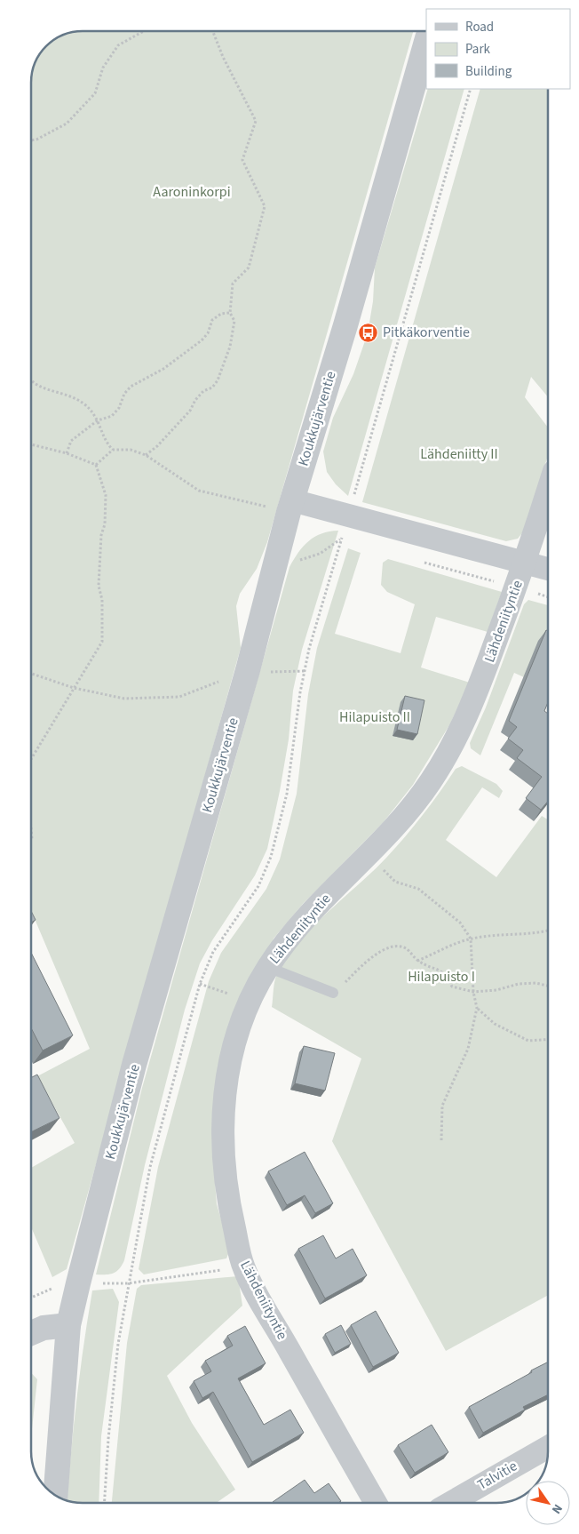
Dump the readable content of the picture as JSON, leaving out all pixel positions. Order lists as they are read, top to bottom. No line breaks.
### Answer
{"streets":{"street":["Koukkujärventie","Lähdeniityntie","Talvitie"]},"parks":["Aaroninkorpi","Lähdeniitty II","Hilapuisto II","Hilapuisto I"],"places":{"bus stop":["Pitkäkorventie"]},"legend":["Road","Park","Building"],"north":"bottom right"}
